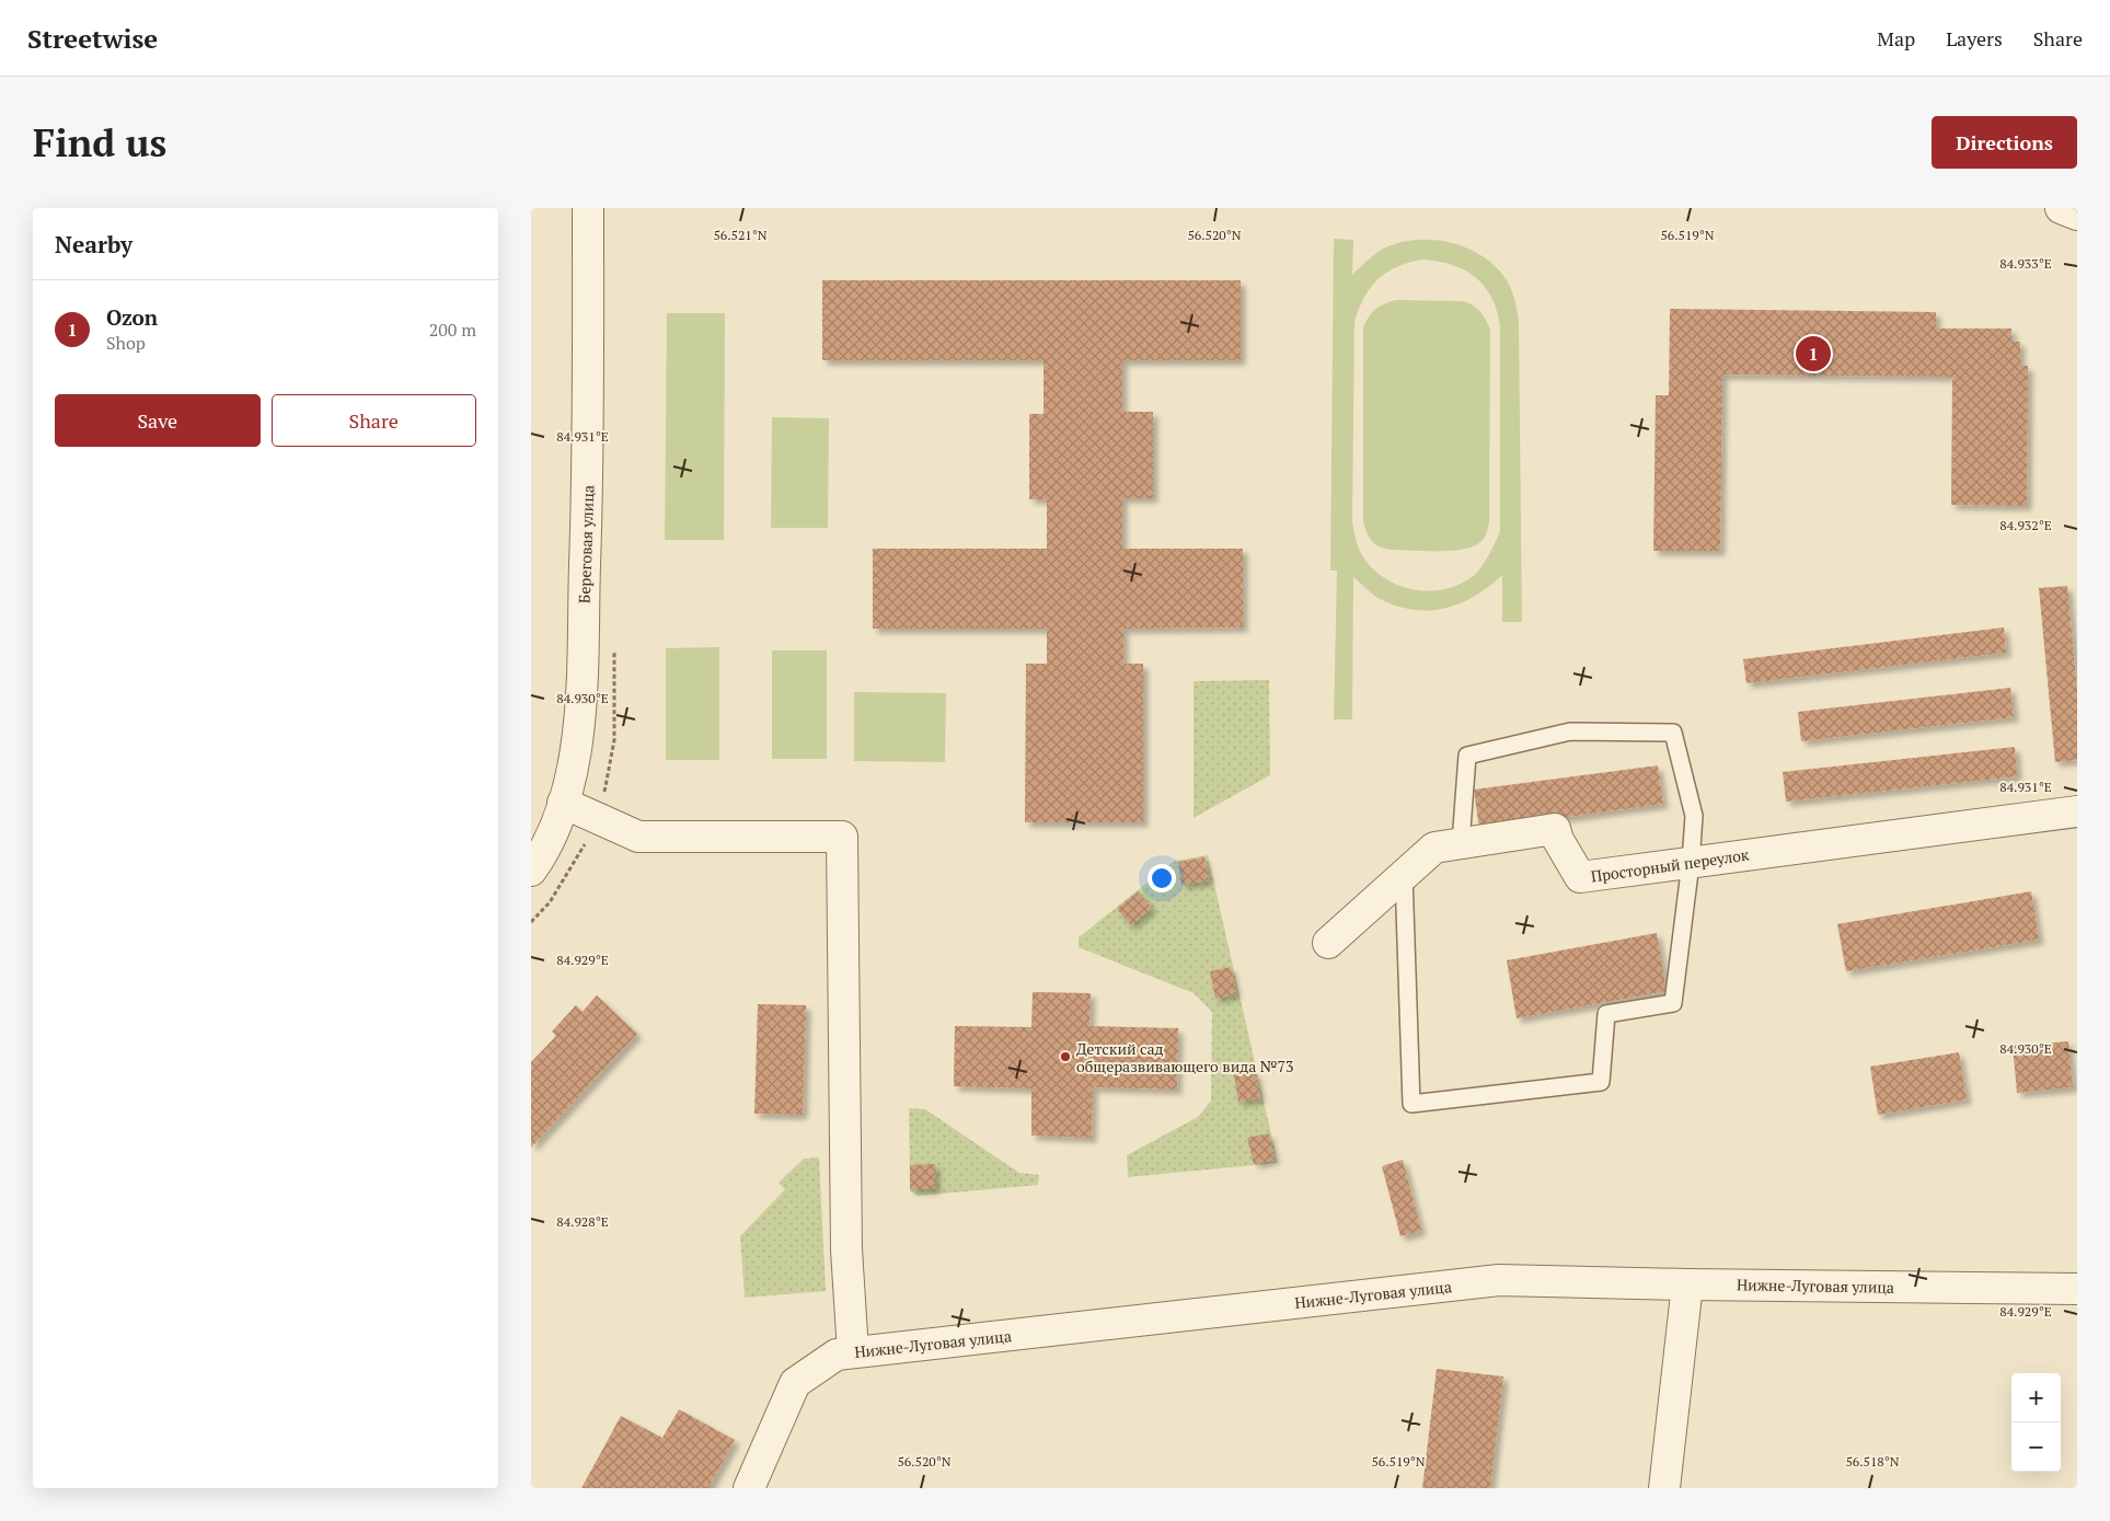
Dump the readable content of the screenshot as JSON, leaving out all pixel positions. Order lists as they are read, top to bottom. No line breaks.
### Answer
{"streets":{"street":["Береговая улица","Просторный переулок","Нижне-Луговая улица"]},"places":["Детский сад общеразвивающего вида №73"],"page":{"header":"Streetwise","nav":["Map","Layers","Share"],"buttons":["Directions",["Save","Share"]],"title":"Find us","heading":"Nearby","list":[{"mark":"1","name":"Ozon","note":"Shop","value":"200 m"}],"pins":"1","map_buttons":["+","−"]},"coordinates":["56.521°N","56.520°N","56.519°N","84.933°E","84.931°E","84.932°E","84.930°E","84.929°E","84.928°E","56.518°N"]}
